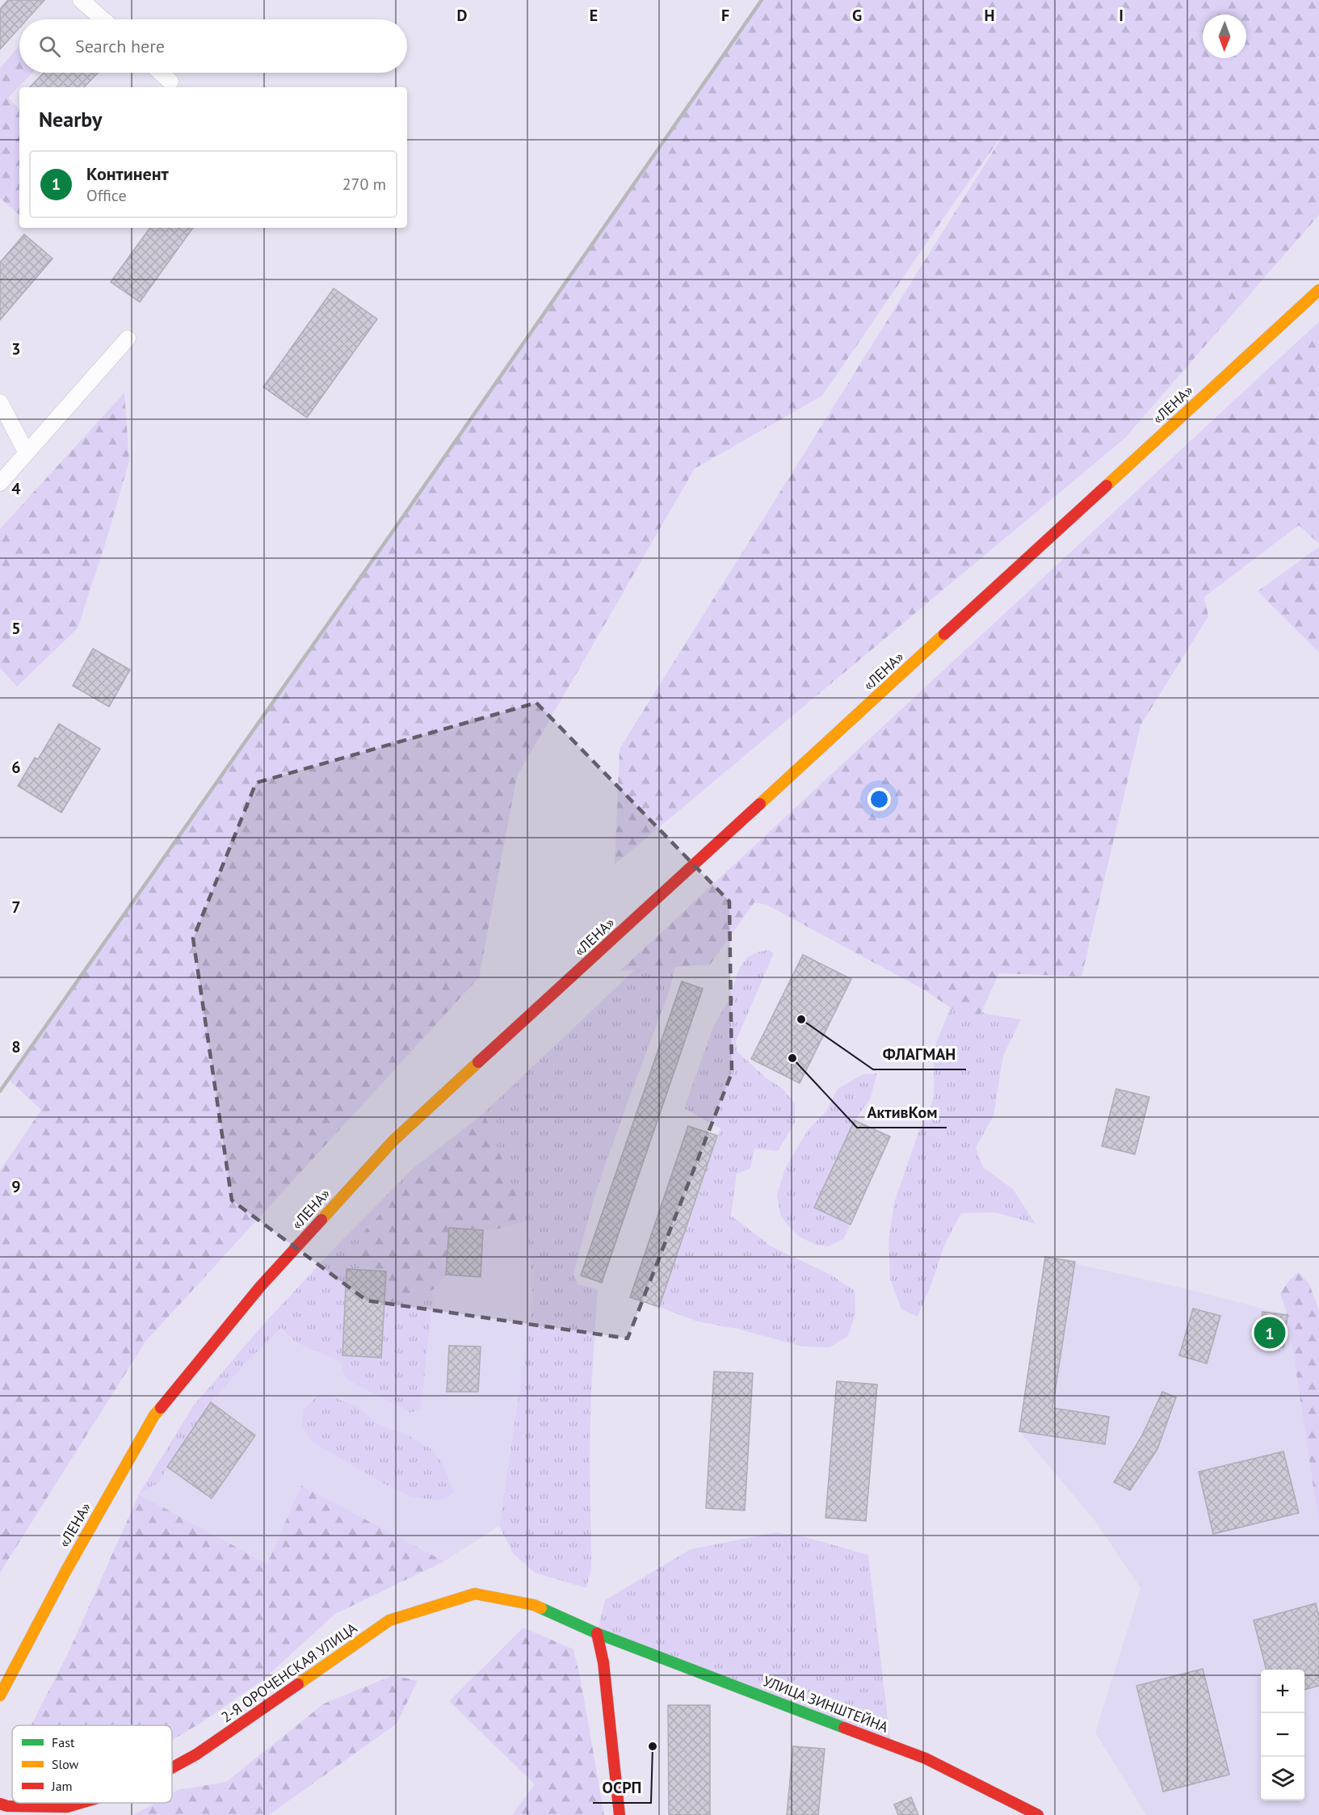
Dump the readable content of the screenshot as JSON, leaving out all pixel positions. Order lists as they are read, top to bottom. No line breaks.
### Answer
{"streets":{"main road":["«ЛЕНА»","2-Я ОРОЧЕНСКАЯ УЛИЦА","УЛИЦА ЗИНШТЕЙНА"]},"crossings":[["2-Я ОРОЧЕНСКАЯ УЛИЦА","УЛИЦА ЗИНШТЕЙНА"]],"places":["ФЛАГМАН","АктивКом","ОСРП"],"legend":["Fast","Slow","Jam"],"north":"bottom","page":{"search":"Search here","heading":"Nearby","list":[{"mark":"1","name":"Континент","note":"Office","value":"270 m"}],"pins":"1","map_buttons":["+","−"]},"grid":{"columns":["D","E","F","G","H","I"],"rows":["3","4","5","6","7","8","9"]}}
